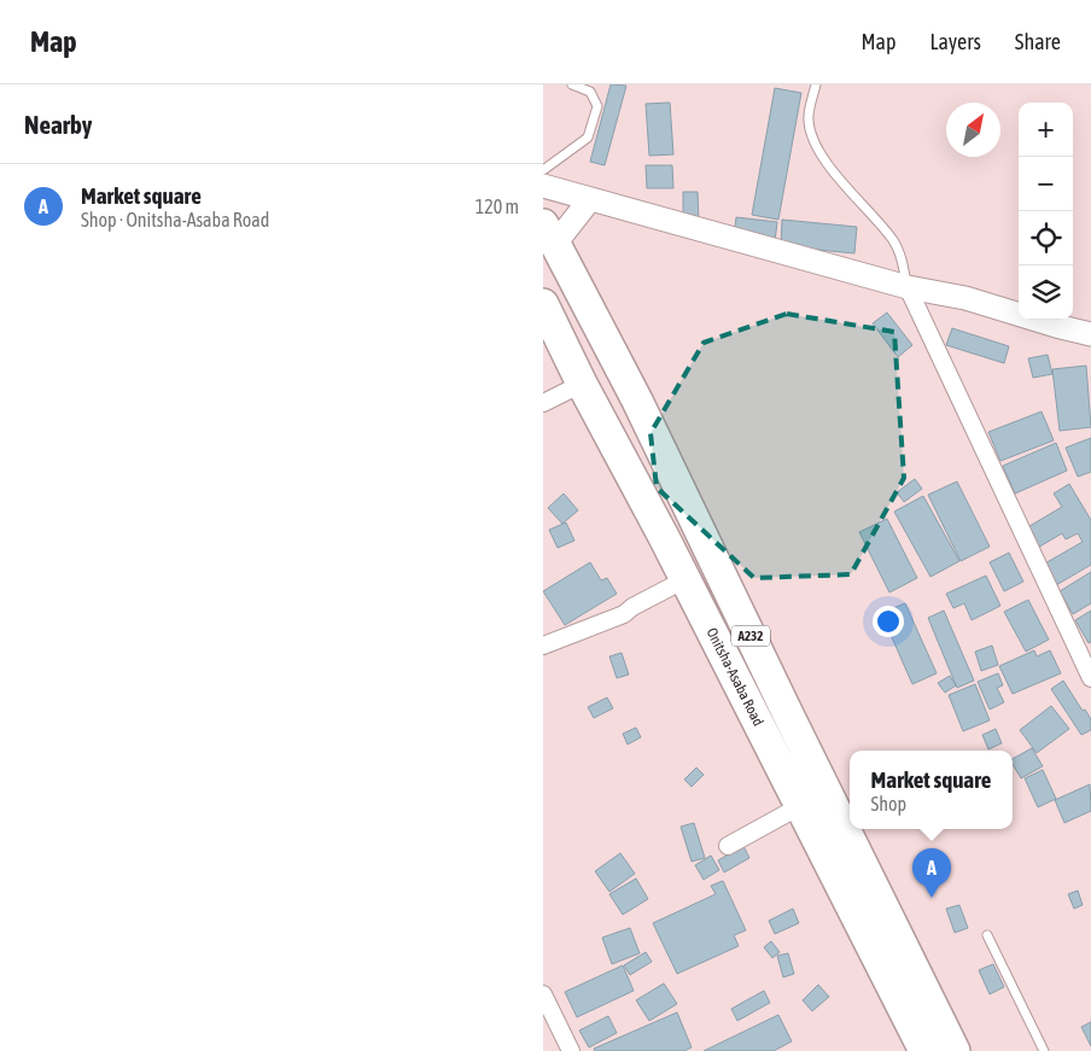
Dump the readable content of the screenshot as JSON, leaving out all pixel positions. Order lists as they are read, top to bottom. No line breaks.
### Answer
{"streets":{"highway":["A232","Onitsha-Asaba Road"]},"north":"top right","page":{"header":"Map","nav":["Map","Layers","Share"],"heading":"Nearby","map_buttons":["+","−"],"list":[{"mark":"A","name":"Market square","note":"Shop · Onitsha-Asaba Road","value":"120 m"}],"popup":["Market square","Shop"],"pins":"A"}}
